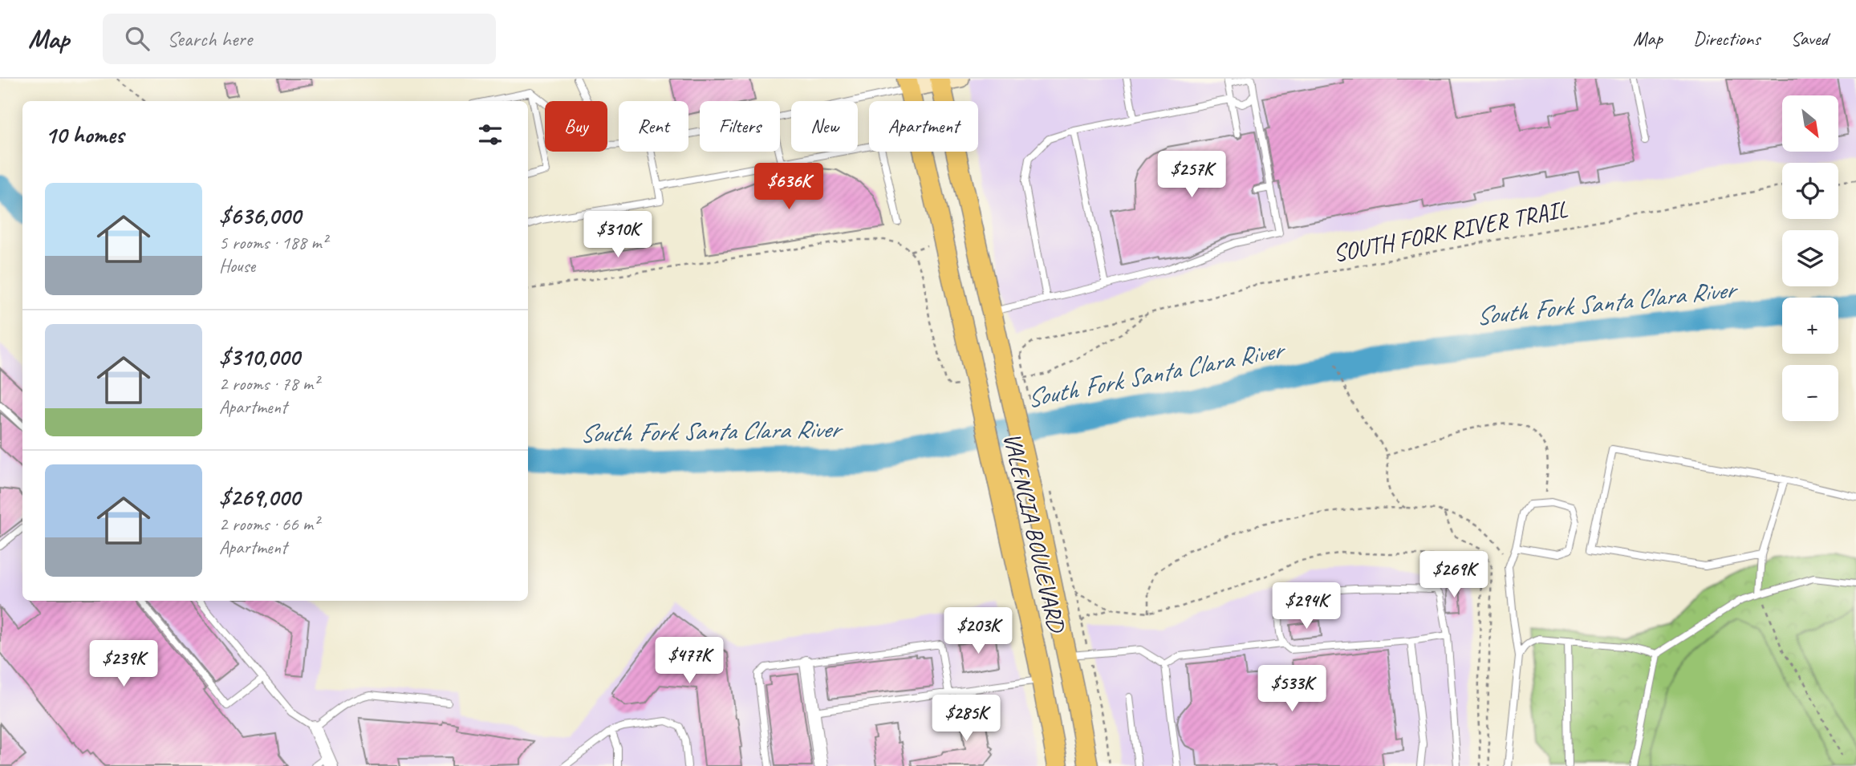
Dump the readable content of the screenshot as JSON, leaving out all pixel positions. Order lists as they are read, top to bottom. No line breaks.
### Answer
{"streets":{"main road":["VALENCIA BOULEVARD"],"path":["SOUTH FORK RIVER TRAIL"]},"water":["South Fork Santa Clara River"],"north":"bottom right","page":{"header":"Map","search":"Search here","nav":["Map","Directions","Saved"],"map_buttons":["+","−"],"chip":["Buy","Rent","Filters","New","Apartment"],"heading":"10 homes","price":["$257K","$636K","$310K","$269K","$294K","$203K","$477K","$239K","$533K","$285K"],"list":[{"name":"$636,000","note":"5 rooms · 188 m² · House"},{"name":"$310,000","note":"2 rooms · 78 m² · Apartment"},{"name":"$269,000","note":"2 rooms · 66 m² · Apartment"}]}}
